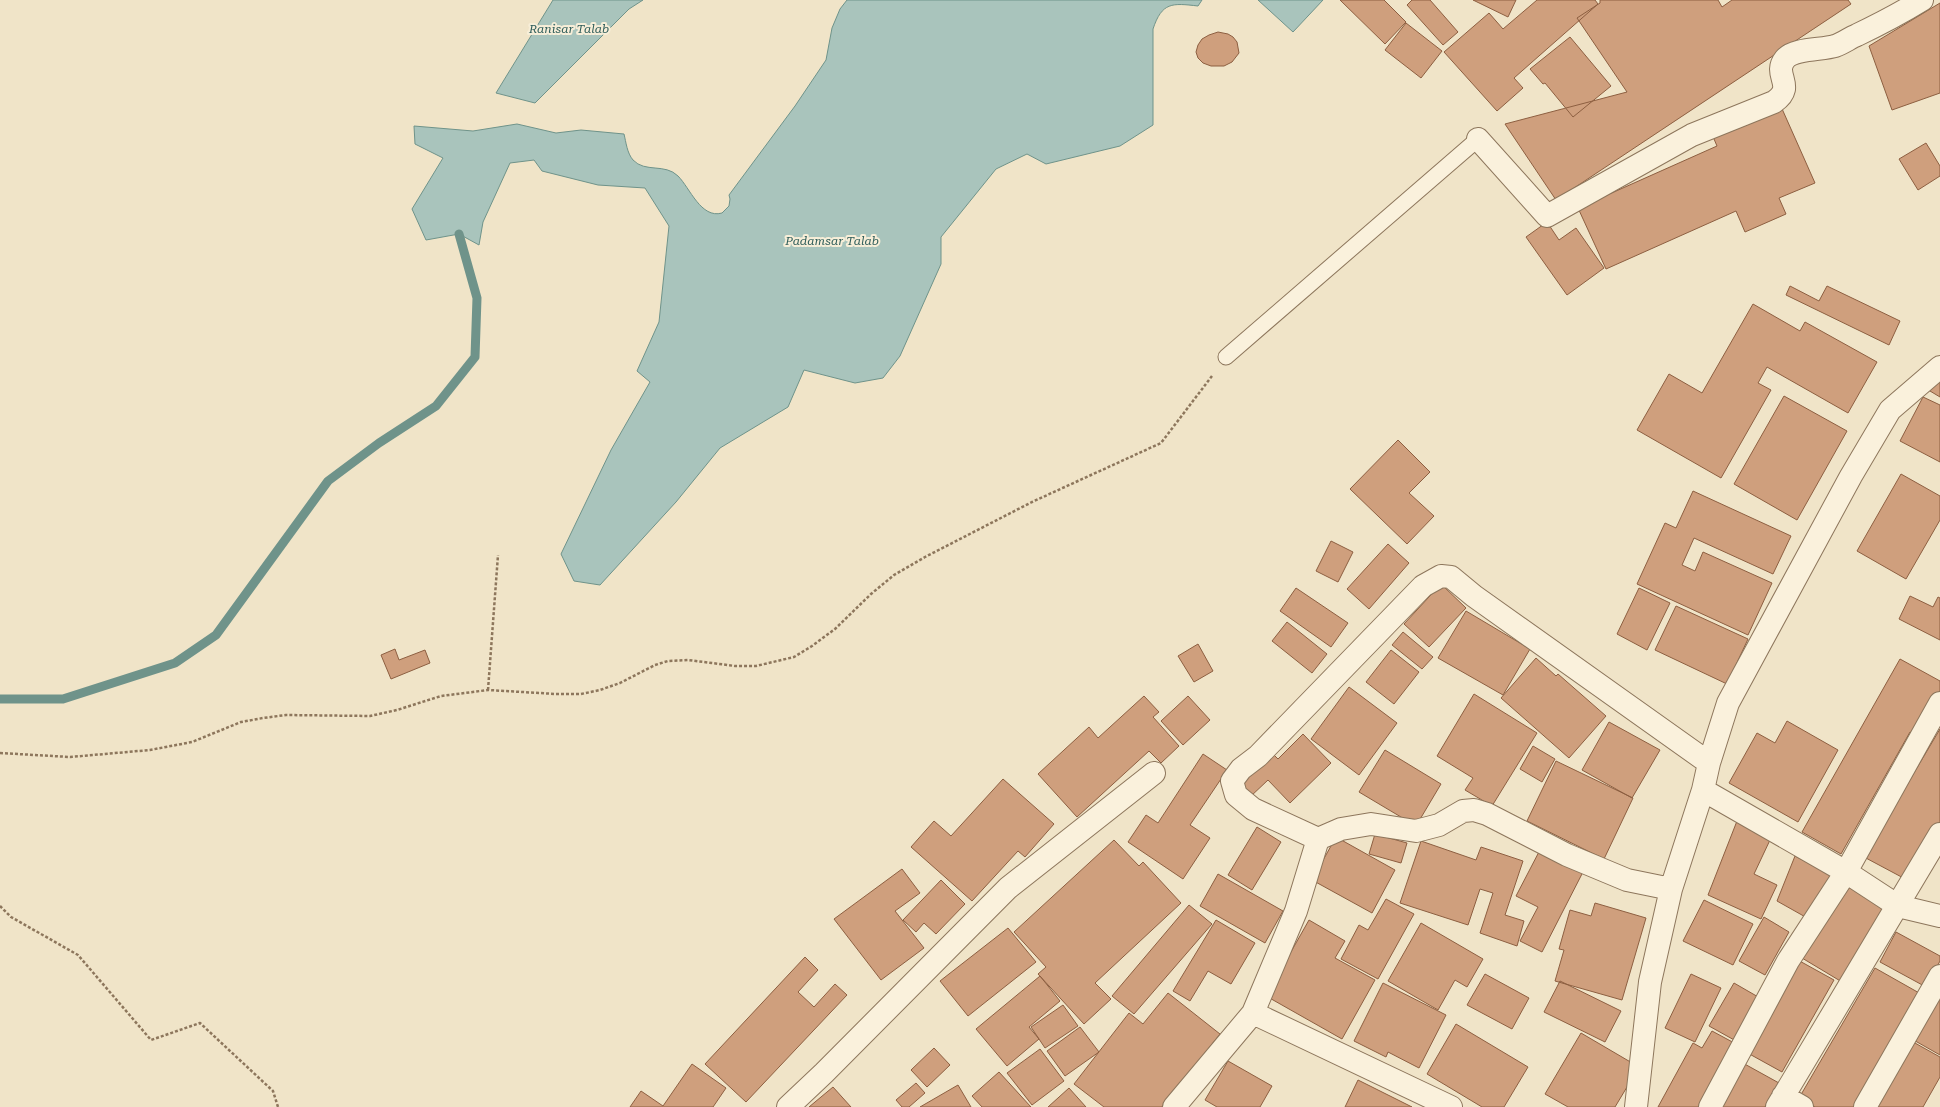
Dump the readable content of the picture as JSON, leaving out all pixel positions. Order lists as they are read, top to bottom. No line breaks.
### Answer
{"water":["Ranisar Talab","Padamsar Talab"]}
